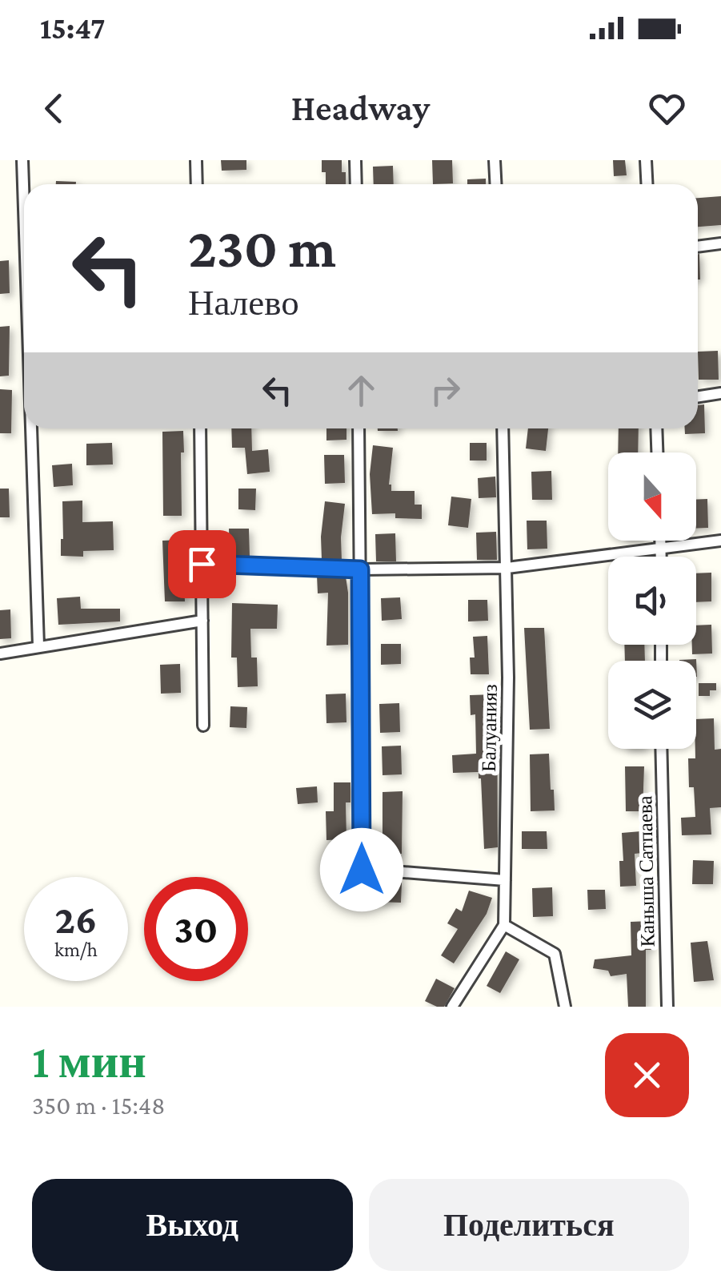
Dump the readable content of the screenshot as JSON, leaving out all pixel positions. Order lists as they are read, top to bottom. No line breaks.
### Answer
{"streets":{"street":["Балуанияз","Каныша Сатпаева"]},"north":"bottom","page":{"status":"15:47","header":"Headway","turn":["230 m","Налево"],"speed":"26 km/h","limit":"30","heading":["1 мин","350 m · 15:48"],"buttons":["Выход","Поделиться"]}}
